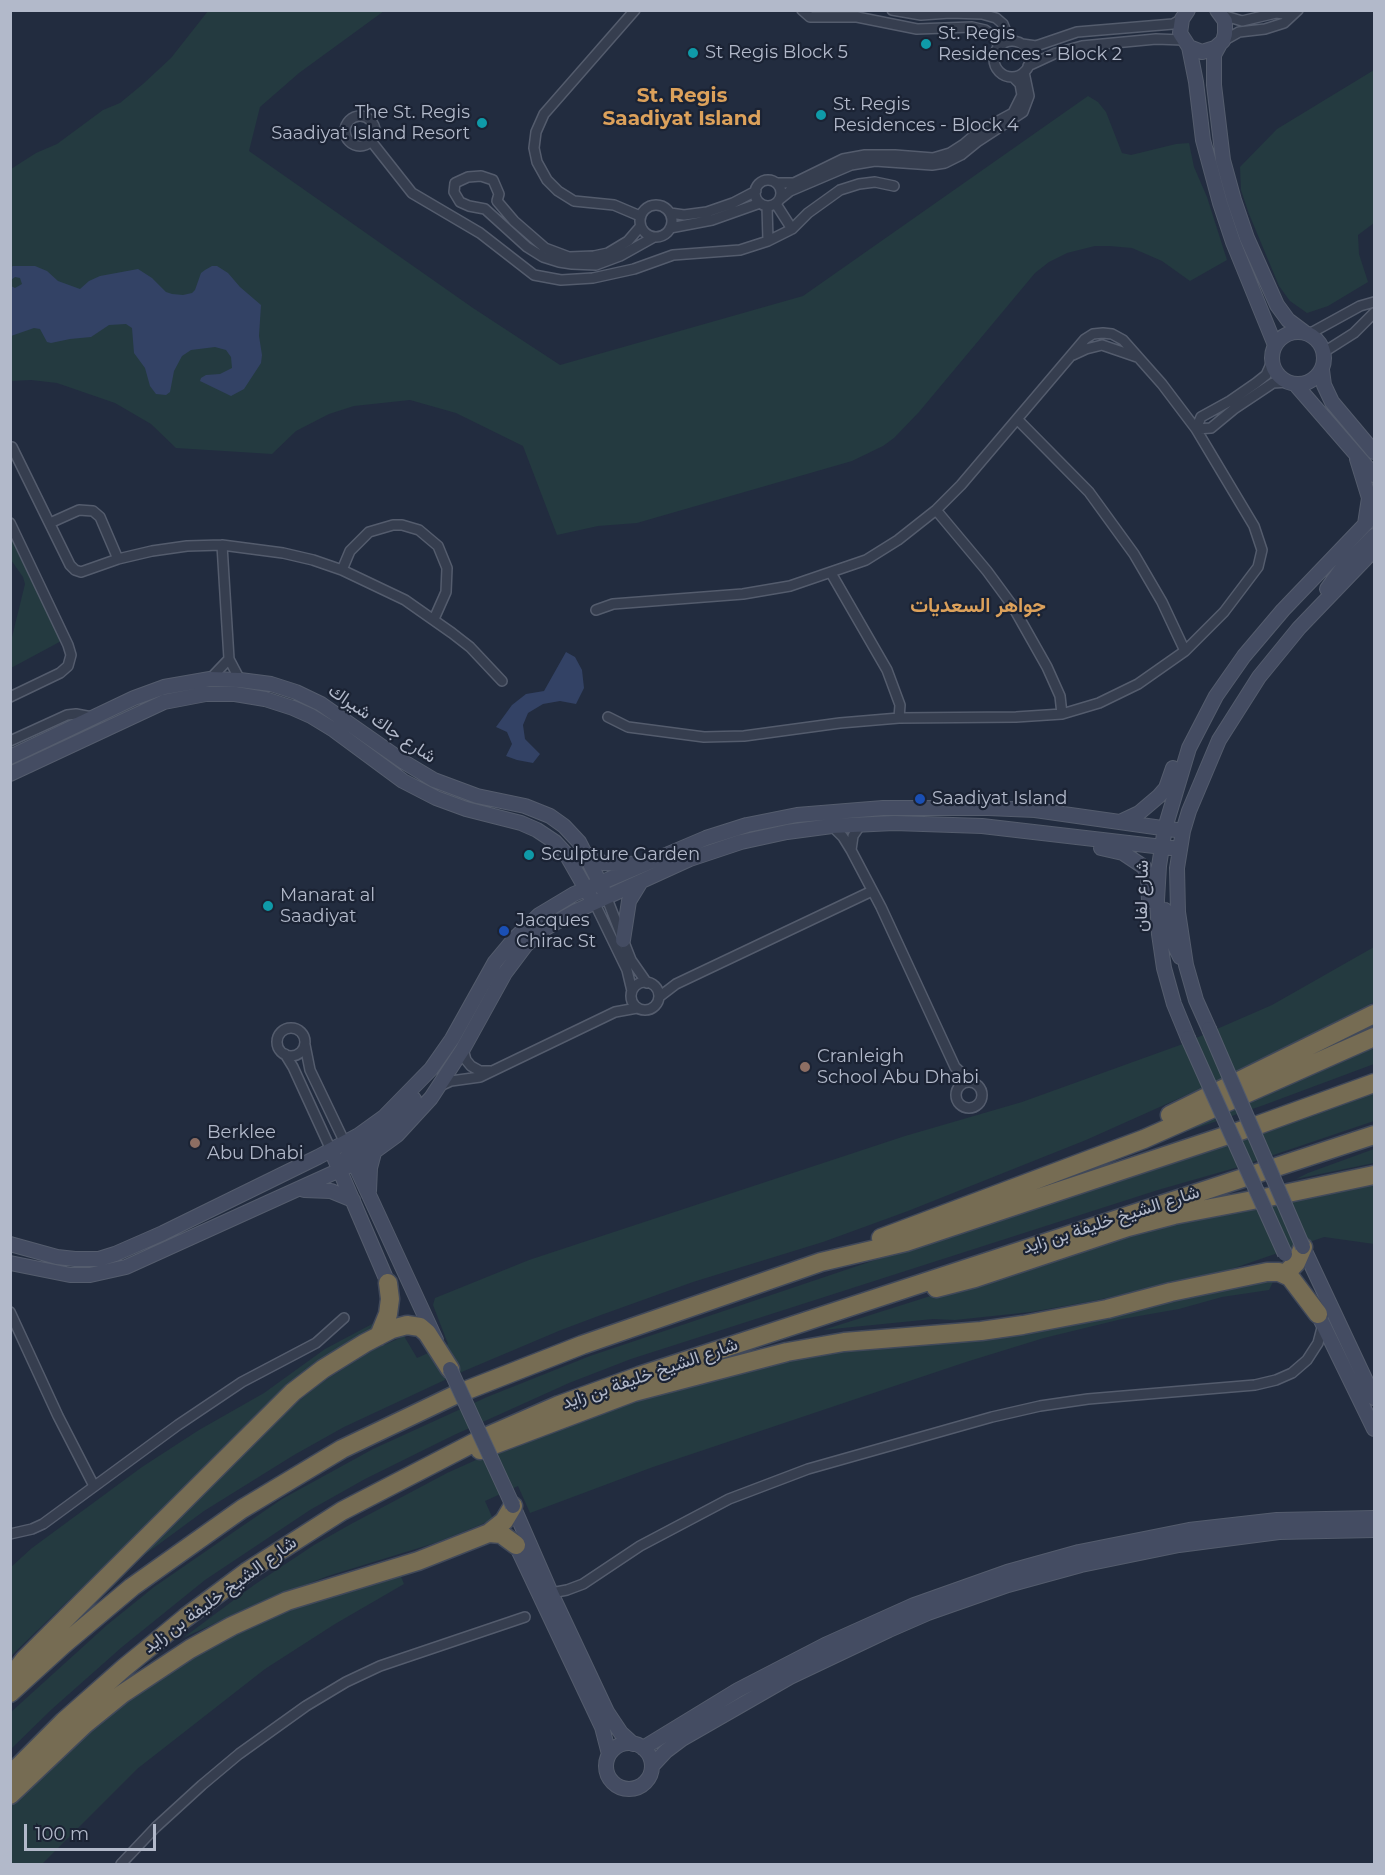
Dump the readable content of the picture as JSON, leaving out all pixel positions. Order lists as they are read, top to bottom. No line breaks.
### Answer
{"streets":{"highway":["شارع الشيخ خليفة بن زايد"],"street":["شارع جاك شيراك","شارع لفان"]},"districts":["St. Regis Saadiyat Island","جواهر السعديات"],"places":["St. Regis Residences - Block 2","St Regis Block 5","St. Regis Residences - Block 4","The St. Regis Saadiyat Island Resort","Saadiyat Island","Sculpture Garden","Manarat al Saadiyat","Jacques Chirac St","Cranleigh School Abu Dhabi","Berklee Abu Dhabi"],"scale_bar":"100 m"}
